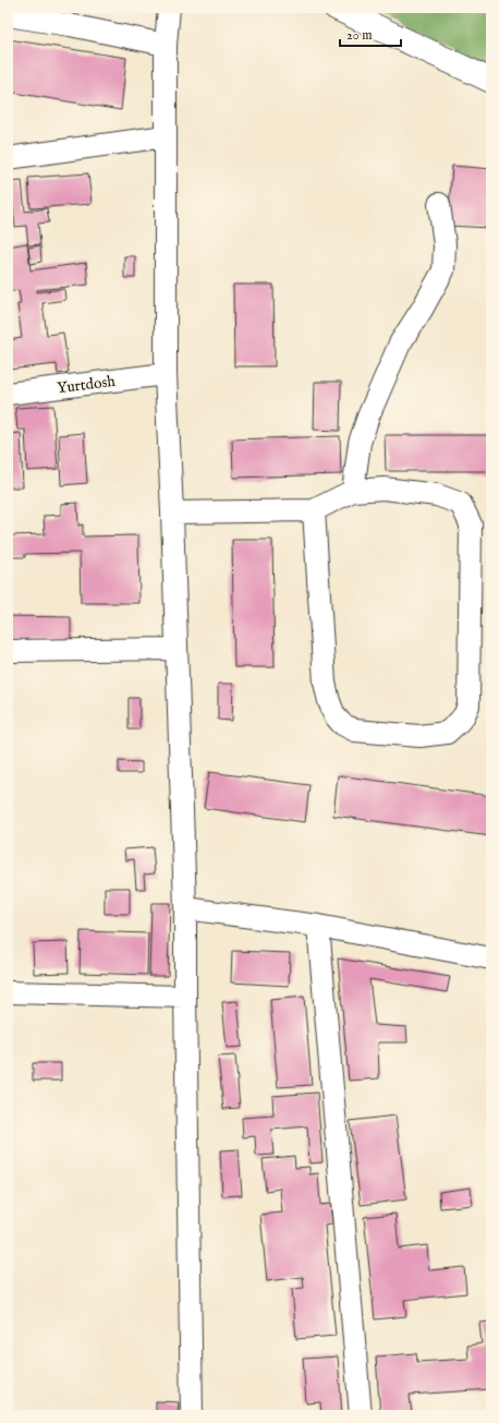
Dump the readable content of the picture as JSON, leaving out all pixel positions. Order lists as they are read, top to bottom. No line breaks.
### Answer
{"streets":{"street":["Yurtdosh"]},"scale_bar":"20 m"}
